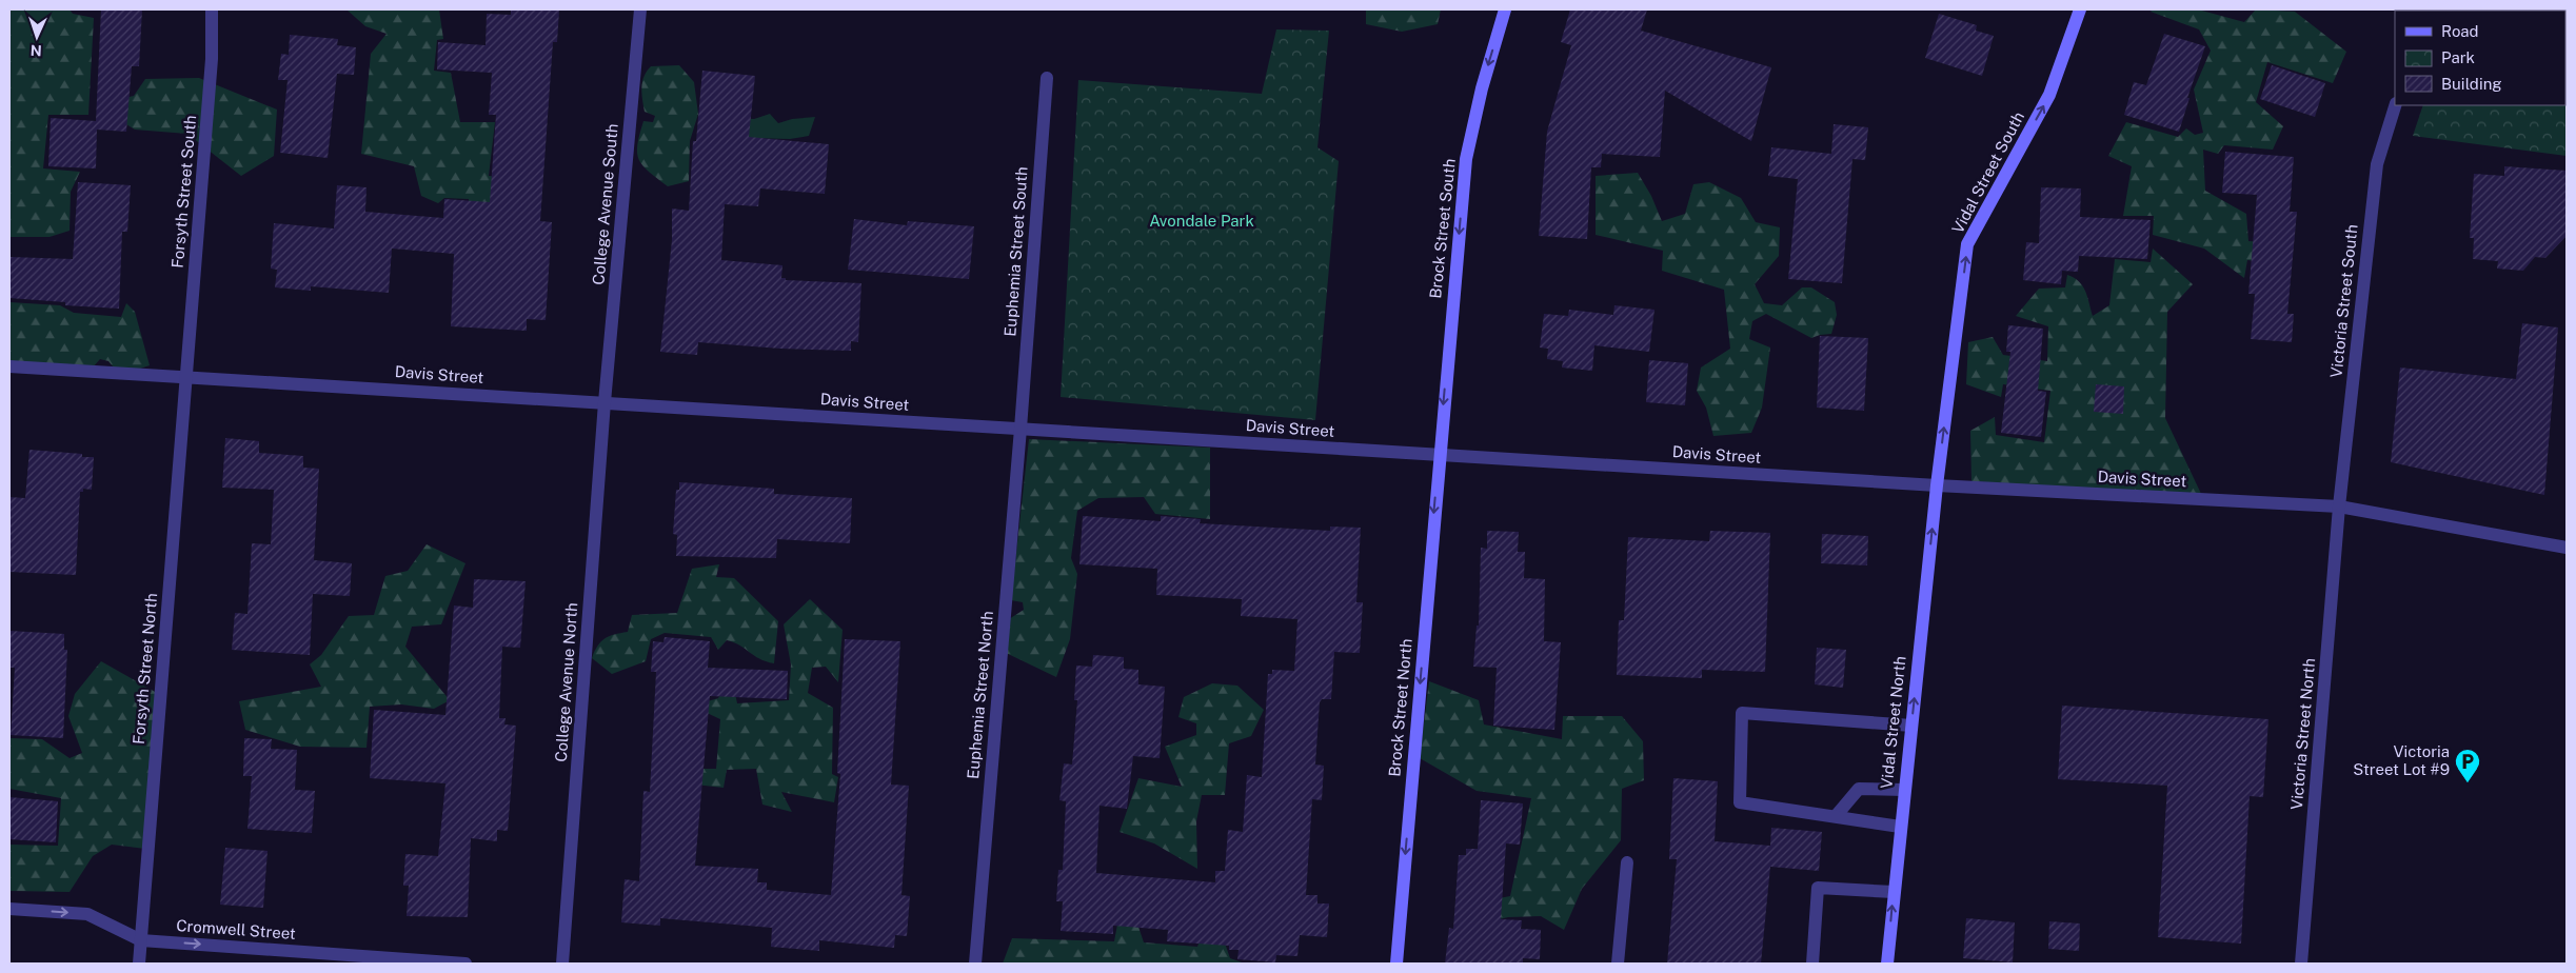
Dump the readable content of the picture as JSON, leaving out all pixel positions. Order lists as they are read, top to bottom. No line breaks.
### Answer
{"streets":{"main road":["Vidal Street South","Brock Street South","Brock Street North","Vidal Street North"],"street":["Forsyth Street South","College Avenue South","Euphemia Street South","Victoria Street South","Davis Street","Forsyth Street North","College Avenue North","Euphemia Street North","Victoria Street North","Cromwell Street"]},"crossings":[["Vidal Street South","Davis Street"],["Vidal Street South","Vidal Street North"],["Forsyth Street South","Davis Street"],["Forsyth Street South","Forsyth Street North"],["College Avenue South","Davis Street"],["College Avenue South","College Avenue North"],["Brock Street South","Davis Street"],["Brock Street South","Brock Street North"],["Euphemia Street South","Davis Street"],["Euphemia Street South","Euphemia Street North"],["Victoria Street South","Davis Street"],["Victoria Street South","Victoria Street North"],["Davis Street","Forsyth Street North"],["Davis Street","College Avenue North"],["Davis Street","Euphemia Street North"],["Davis Street","Brock Street North"],["Davis Street","Vidal Street North"],["Davis Street","Victoria Street North"],["Forsyth Street North","Cromwell Street"]],"one_way":["Vidal Street South","Brock Street South","Brock Street North","Vidal Street North","Cromwell Street"],"parks":["Avondale Park"],"places":{"parking":["Victoria Street Lot #9"]},"legend":["Road","Park","Building"],"north":"bottom"}
